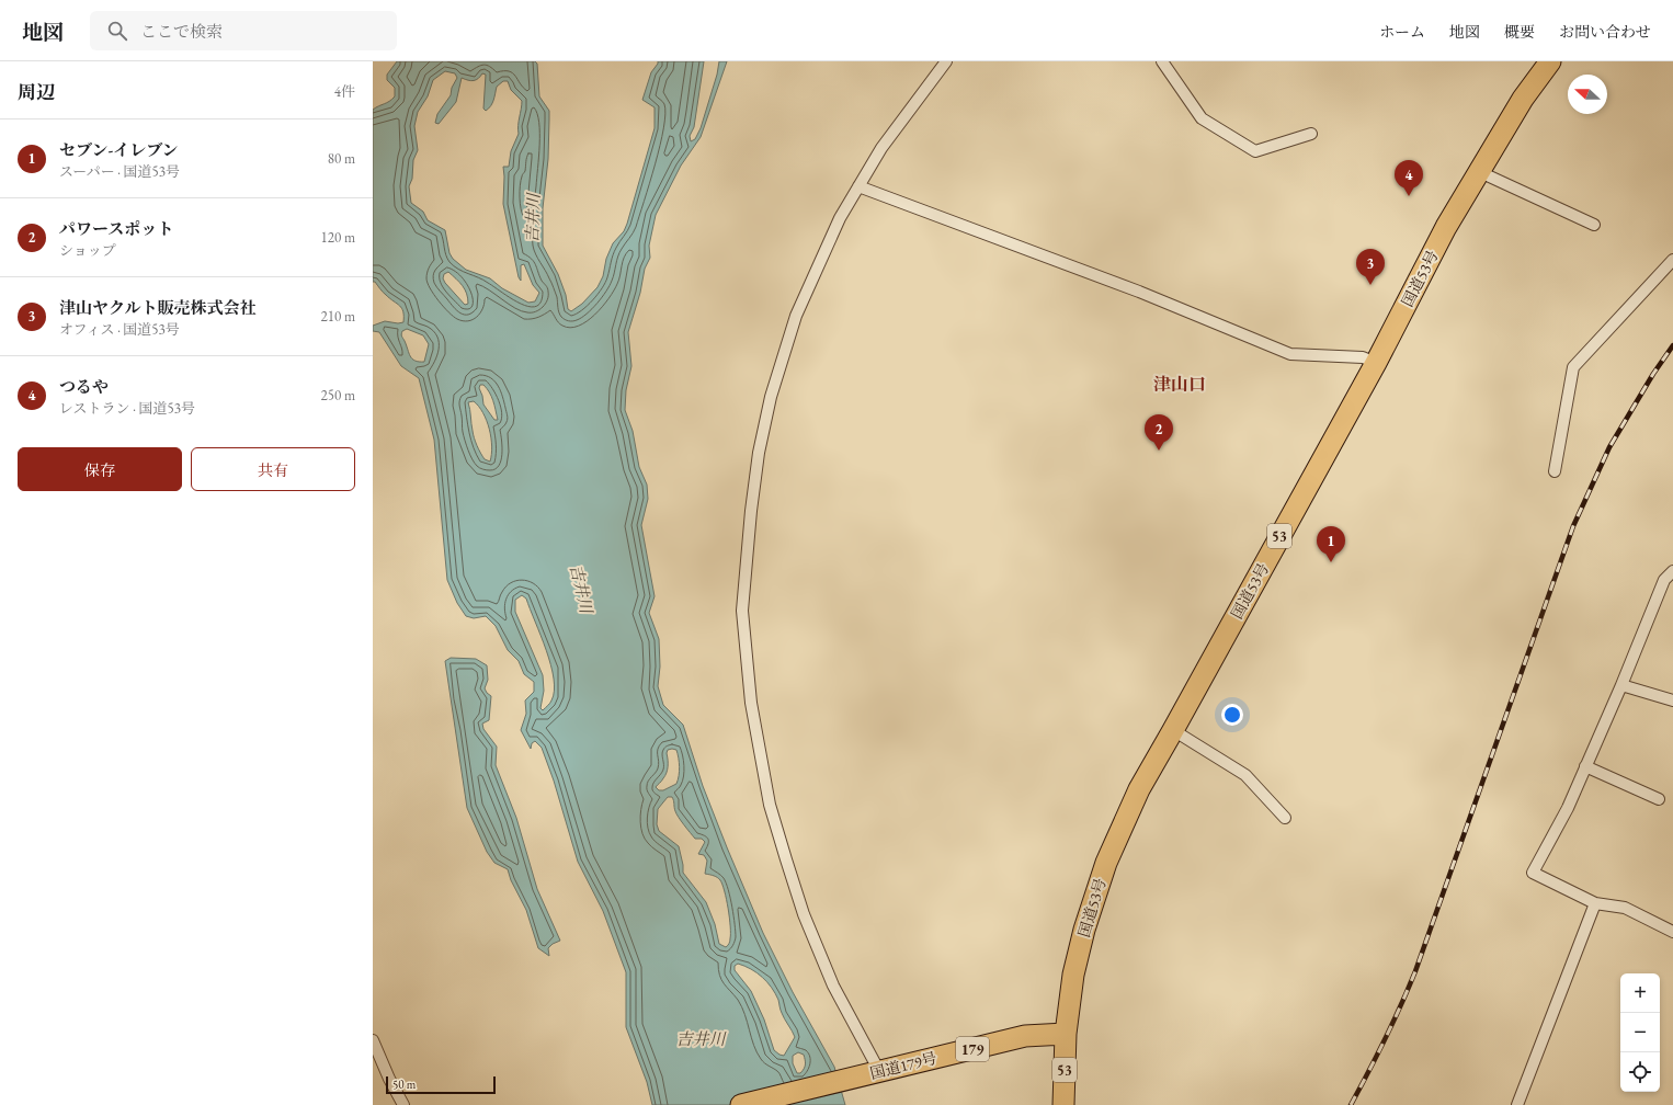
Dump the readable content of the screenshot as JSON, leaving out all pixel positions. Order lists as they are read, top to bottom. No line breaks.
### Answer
{"streets":{"highway":["国道53号","53","179","国道179号"]},"crossings":[["国道53号","国道179号"]],"districts":["津山口"],"water":["吉井川"],"scale_bar":"50 m","north":"left","page":{"header":"地図","search":"ここで検索","nav":["ホーム","地図","概要","お問い合わせ"],"heading":["周辺","4件"],"list":[{"mark":"1","name":"セブン-イレブン","note":"スーパー · 国道53号","value":"80 m"},{"mark":"2","name":"パワースポット","note":"ショップ","value":"120 m"},{"mark":"3","name":"津山ヤクルト販売株式会社","note":"オフィス · 国道53号","value":"210 m"},{"mark":"4","name":"つるや","note":"レストラン · 国道53号","value":"250 m"}],"pins":["4","3","2","1"],"buttons":["保存","共有"],"map_buttons":["+","−"],"scale":"50 m"}}
